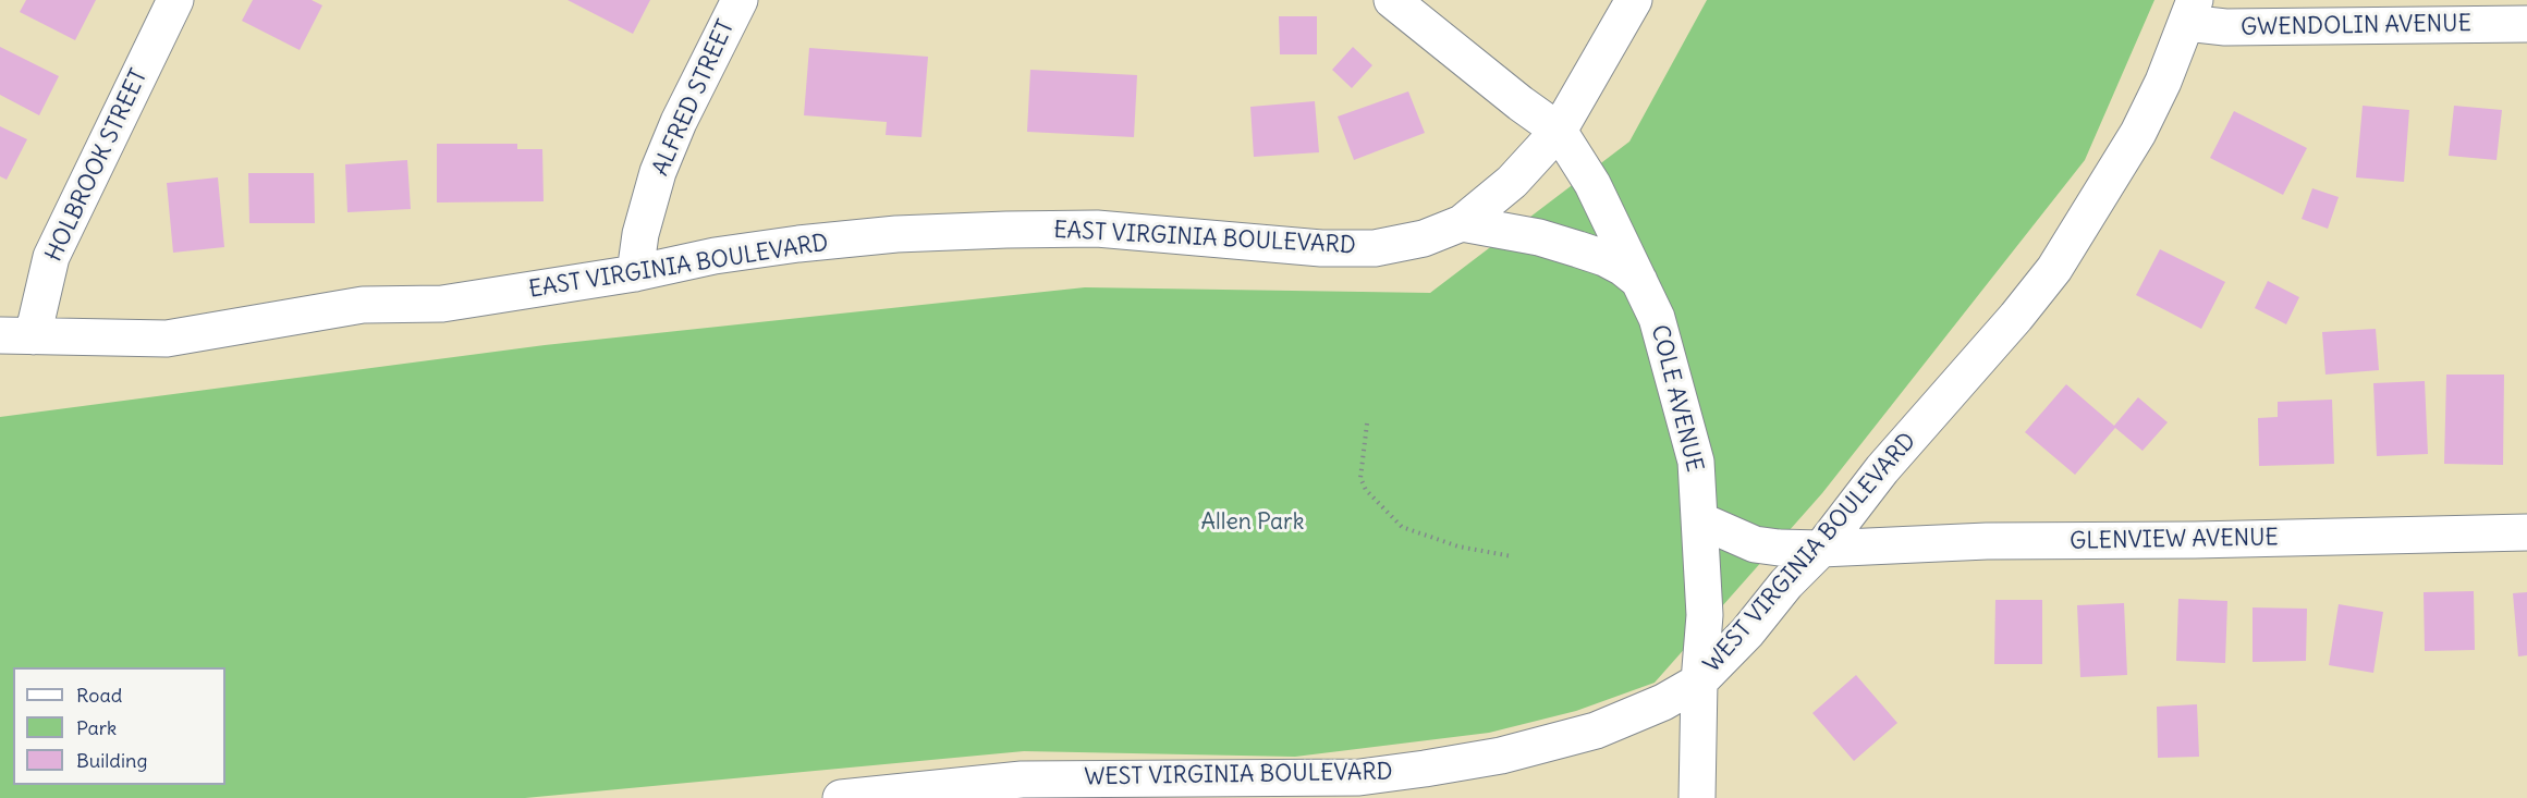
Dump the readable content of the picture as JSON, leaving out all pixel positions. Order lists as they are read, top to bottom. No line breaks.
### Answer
{"streets":{"street":["GWENDOLIN AVENUE","ALFRED STREET","HOLBROOK STREET","EAST VIRGINIA BOULEVARD","COLE AVENUE","GLENVIEW AVENUE","WEST VIRGINIA BOULEVARD"]},"crossings":[["GWENDOLIN AVENUE","WEST VIRGINIA BOULEVARD"],["ALFRED STREET","EAST VIRGINIA BOULEVARD"],["HOLBROOK STREET","EAST VIRGINIA BOULEVARD"],["EAST VIRGINIA BOULEVARD","COLE AVENUE"],["COLE AVENUE","WEST VIRGINIA BOULEVARD"],["GLENVIEW AVENUE","WEST VIRGINIA BOULEVARD"]],"parks":["Allen Park"],"legend":["Road","Park","Building"]}
